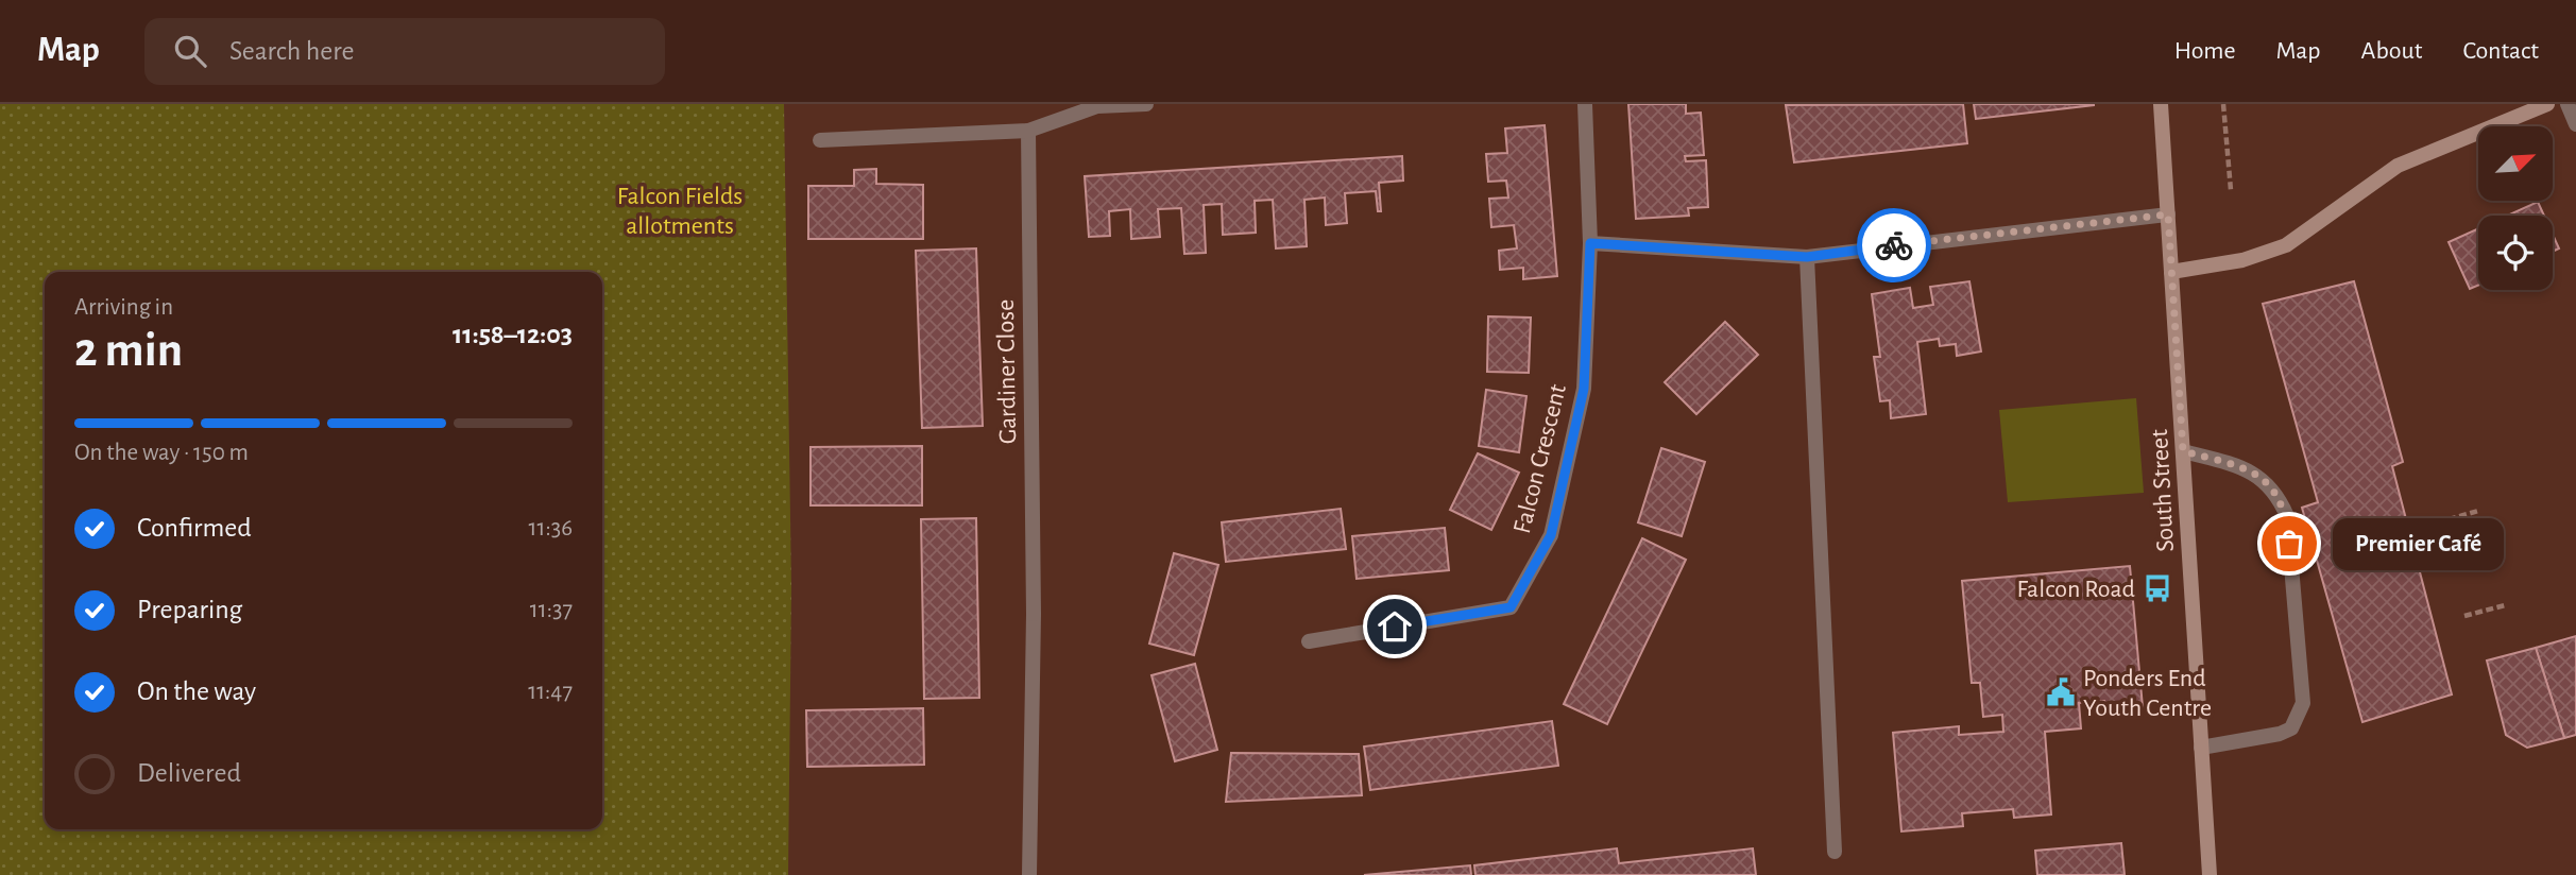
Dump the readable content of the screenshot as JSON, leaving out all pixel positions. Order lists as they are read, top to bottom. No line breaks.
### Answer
{"streets":{"street":["Gardiner Close","Falcon Crescent","South Street"]},"parks":["Falcon Fields allotments"],"places":{"other":["Premier Café"],"bus stop":["Falcon Road"],"public building":["Ponders End Youth Centre"]},"north":"top right","page":{"header":"Map","search":"Search here","nav":["Home","Map","About","Contact"],"heading":["2 min","Arriving in","11:58–12:03"],"bar":"On the way · 150 m","list":[["Confirmed","11:36"],["Preparing","11:37"],["On the way","11:47"],"Delivered"],"bubble":"Premier Café"}}
